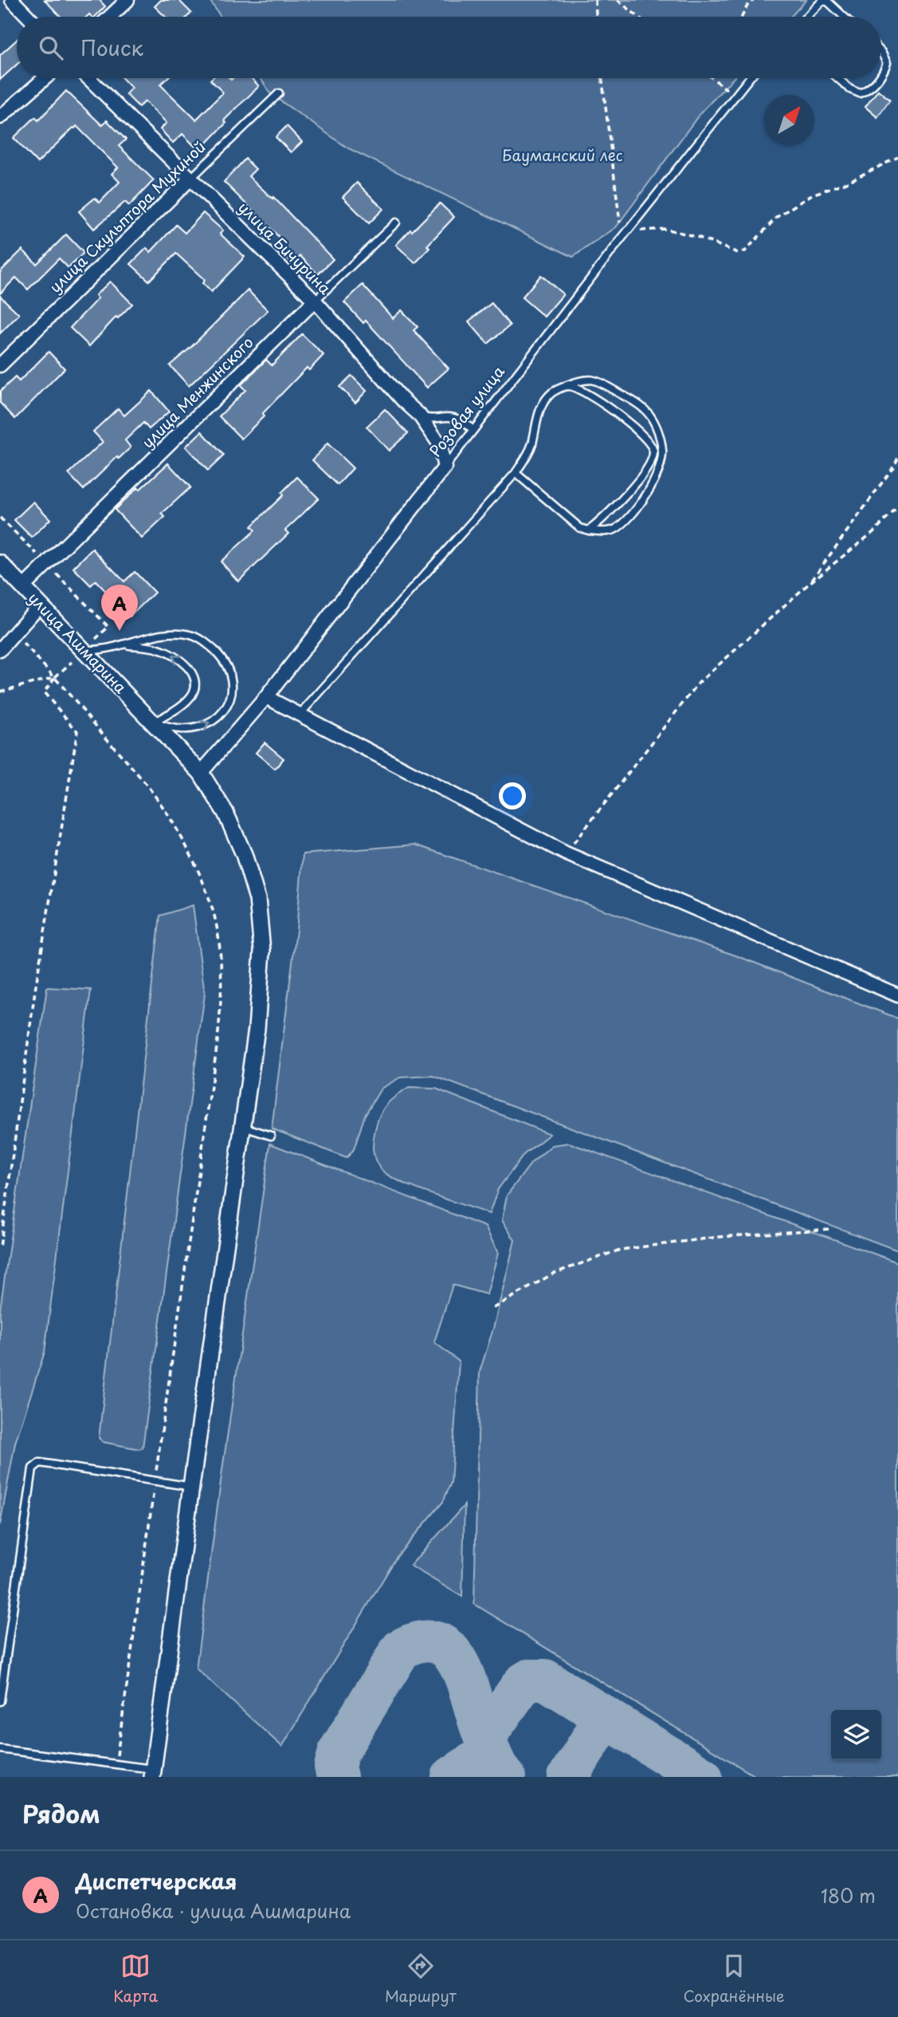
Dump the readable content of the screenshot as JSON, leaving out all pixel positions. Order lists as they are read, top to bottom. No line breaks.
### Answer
{"streets":{"street":["улица Скульптора Мухиной","улица Бичурина","улица Менжинского","Розовая улица","улица Ашмарина"]},"crossings":[["улица Скульптора Мухиной","улица Бичурина"],["улица Бичурина","улица Менжинского"],["улица Бичурина","Розовая улица"],["улица Менжинского","улица Ашмарина"],["Розовая улица","улица Ашмарина"]],"parks":["Бауманский лес"],"north":"top right","page":{"search":"Поиск","pins":"A","heading":"Рядом","list":[{"mark":"A","name":"Диспетчерская","note":"Остановка · улица Ашмарина","value":"180 m"}],"nav":["Карта","Маршрут","Сохранённые"]}}
